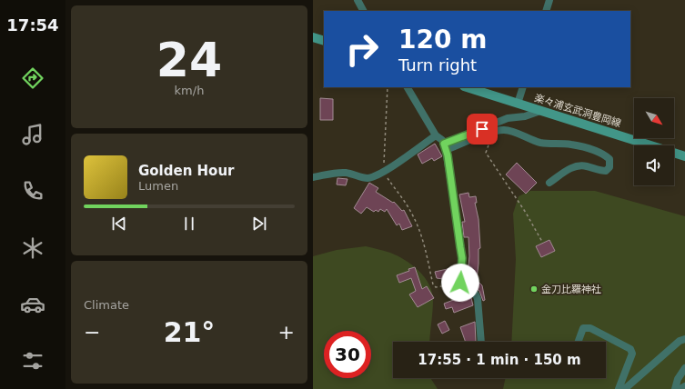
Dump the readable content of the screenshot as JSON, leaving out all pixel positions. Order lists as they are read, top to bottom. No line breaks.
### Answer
{"streets":{"main road":["楽々浦玄武洞豊岡線"]},"places":["金刀比羅神社"],"north":"bottom right","page":{"tabs":"17:54","tile":[["24","km/h"],"Climate"],"turn":["120 m","Turn right"],"song":["Golden Hour","Lumen"],"heat":["−","21°","+"],"limit":"30","trip":"17:55 · 1 min · 150 m"}}
